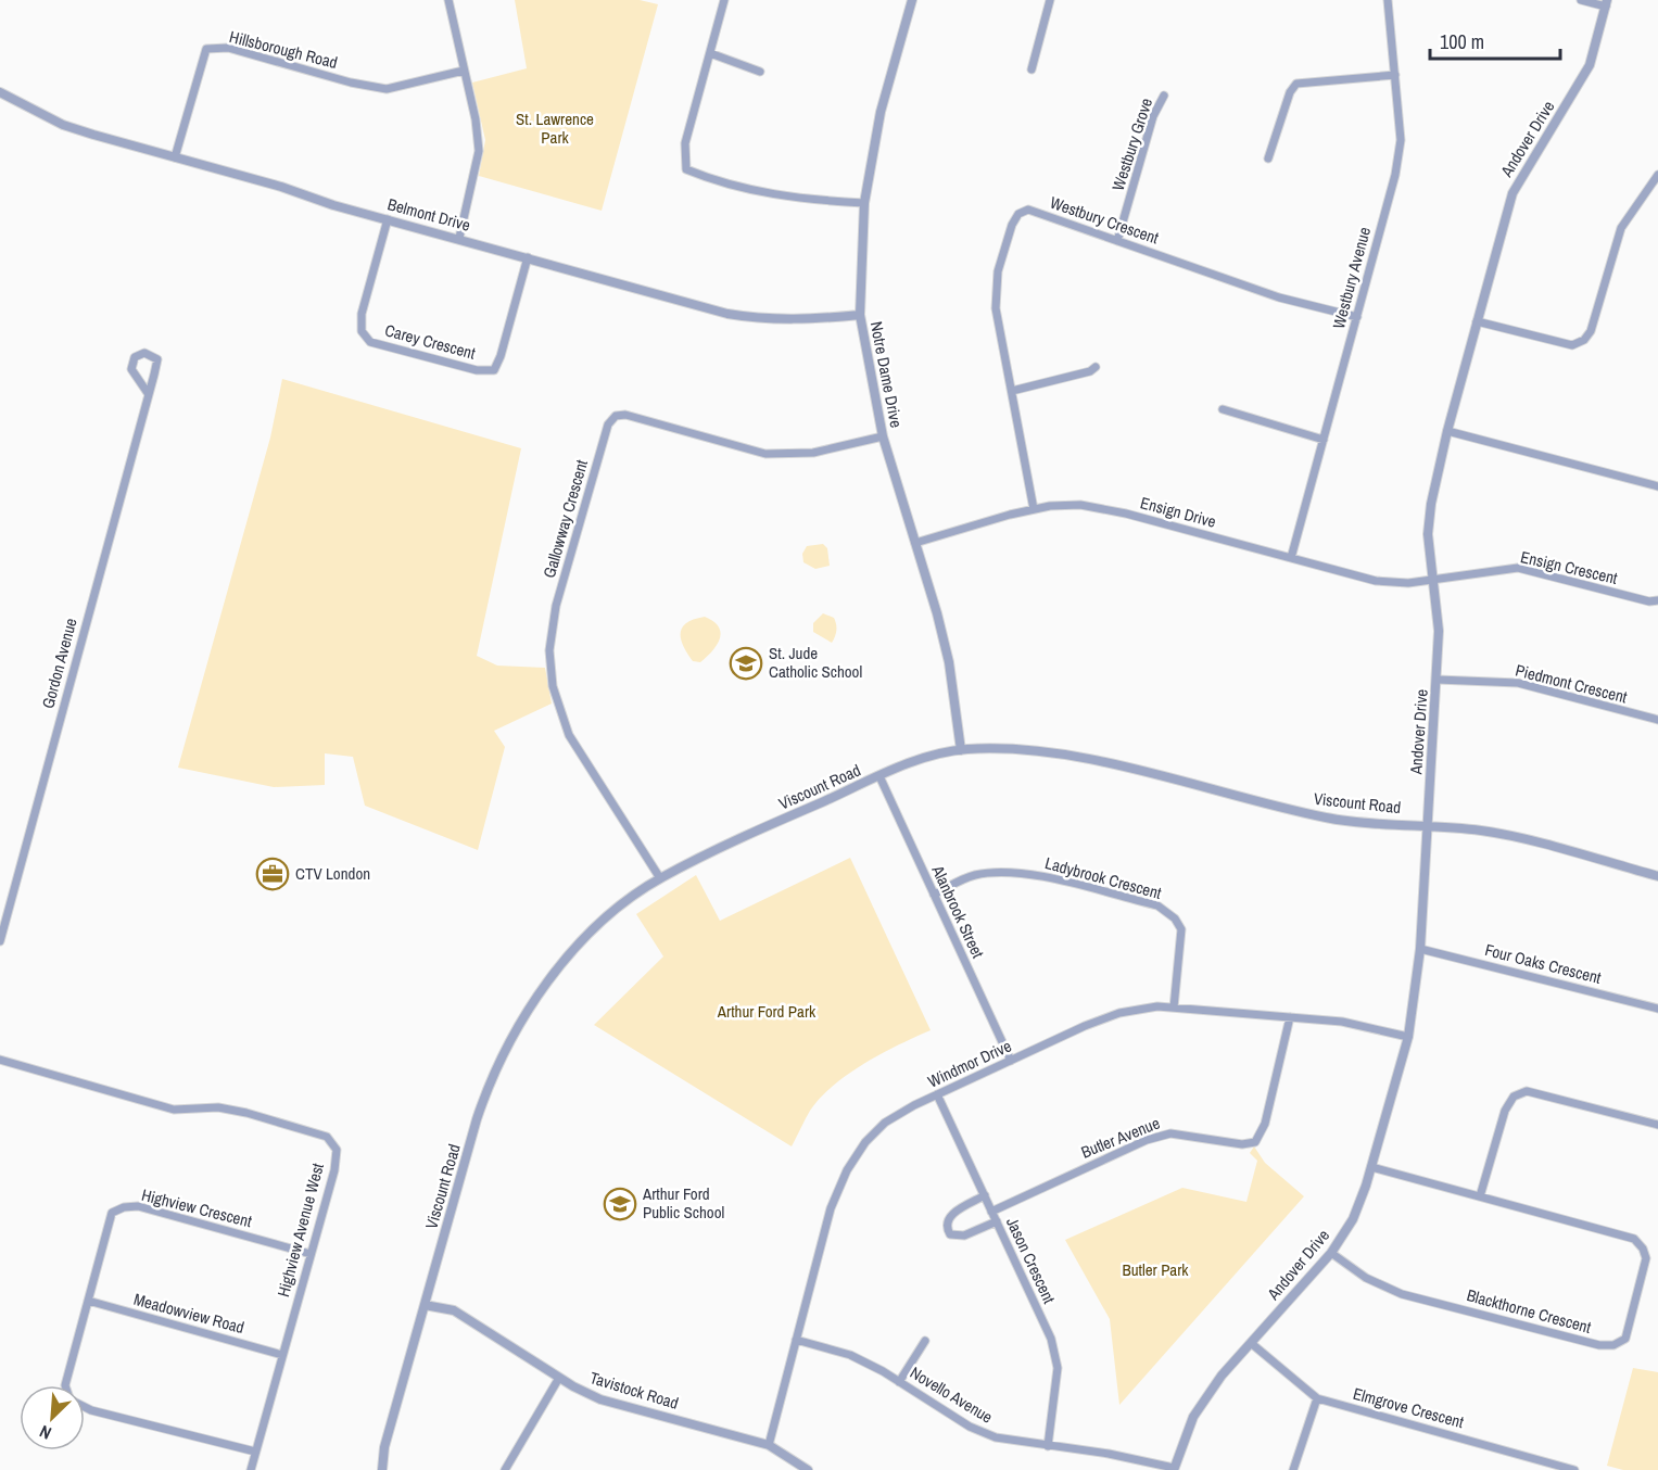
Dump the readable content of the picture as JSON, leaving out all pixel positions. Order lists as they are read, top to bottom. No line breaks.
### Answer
{"streets":{"street":["Hillsborough Road","Andover Drive","Westbury Grove","Belmont Drive","Westbury Crescent","Westbury Avenue","Carey Crescent","Notre Dame Drive","Ensign Drive","Gallowway Crescent","Ensign Crescent","Gordon Avenue","Piedmont Crescent","Viscount Road","Ladybrook Crescent","Alanbrook Street","Four Oaks Crescent","Windmor Drive","Butler Avenue","Highview Crescent","Highview Avenue West","Jason Crescent","Blackthorne Crescent","Meadowview Road","Tavistock Road","Novello Avenue","Elmgrove Crescent"]},"crossings":[["Hillsborough Road","Belmont Drive"],["Andover Drive","Ensign Drive"],["Andover Drive","Ensign Crescent"],["Andover Drive","Piedmont Crescent"],["Andover Drive","Viscount Road"],["Andover Drive","Four Oaks Crescent"],["Andover Drive","Windmor Drive"],["Andover Drive","Blackthorne Crescent"],["Andover Drive","Novello Avenue"],["Andover Drive","Elmgrove Crescent"],["Westbury Grove","Westbury Crescent"],["Belmont Drive","Carey Crescent"],["Belmont Drive","Notre Dame Drive"],["Westbury Crescent","Westbury Avenue"],["Westbury Crescent","Ensign Drive"],["Westbury Avenue","Ensign Drive"],["Notre Dame Drive","Ensign Drive"],["Notre Dame Drive","Gallowway Crescent"],["Notre Dame Drive","Viscount Road"],["Ensign Drive","Ensign Crescent"],["Gallowway Crescent","Viscount Road"],["Viscount Road","Alanbrook Street"],["Viscount Road","Tavistock Road"],["Ladybrook Crescent","Alanbrook Street"],["Ladybrook Crescent","Windmor Drive"],["Alanbrook Street","Windmor Drive"],["Windmor Drive","Butler Avenue"],["Windmor Drive","Jason Crescent"],["Windmor Drive","Tavistock Road"],["Windmor Drive","Novello Avenue"],["Butler Avenue","Jason Crescent"],["Highview Crescent","Highview Avenue West"],["Highview Crescent","Meadowview Road"],["Highview Avenue West","Meadowview Road"],["Jason Crescent","Novello Avenue"]],"parks":["St. Lawrence Park","Arthur Ford Park","Butler Park"],"places":{"school or university":["St. Jude Catholic School","Arthur Ford Public School"],"office":["CTV London"]},"scale_bar":"100 m","north":"bottom left"}
